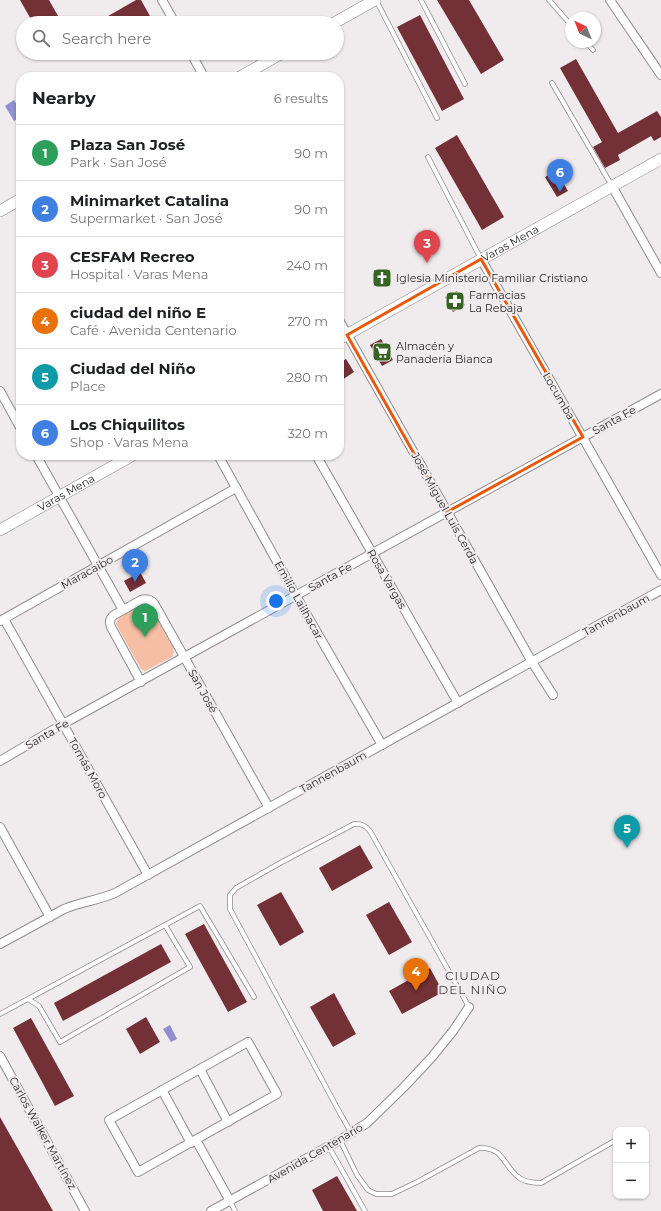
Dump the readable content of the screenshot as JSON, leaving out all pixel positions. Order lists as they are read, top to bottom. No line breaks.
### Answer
{"streets":{"street":["Varas Mena","Locumba","Santa Fe","José Miguel Luis Cerda","Maracaibo","Rosa Vargas","Emilio Lailhacar","Tannenbaum","San José","Tomás Moro","Carlos Walker Martínez","Avenida Centenario"]},"crossings":[["Varas Mena","Locumba"],["Locumba","Santa Fe"],["Santa Fe","José Miguel Luis Cerda"],["Santa Fe","Rosa Vargas"],["Santa Fe","Emilio Lailhacar"],["Santa Fe","San José"],["Santa Fe","Tomás Moro"],["José Miguel Luis Cerda","Tannenbaum"],["Maracaibo","Emilio Lailhacar"],["Maracaibo","Tomás Moro"],["Rosa Vargas","Tannenbaum"],["Emilio Lailhacar","Tannenbaum"],["Tannenbaum","San José"],["Tannenbaum","Tomás Moro"]],"districts":["CIUDAD DEL NIÑO"],"places":{"church":["Iglesia Ministerio Familiar Cristiano"],"pharmacy":["Farmacias La Rebaja"],"supermarket":["Almacén y Panadería Bianca"]},"north":"top left","page":{"search":"Search here","heading":["Nearby","6 results"],"list":[{"mark":"1","name":"Plaza San José","note":"Park · San José","value":"90 m"},{"mark":"2","name":"Minimarket Catalina","note":"Supermarket · San José","value":"90 m"},{"mark":"3","name":"CESFAM Recreo","note":"Hospital · Varas Mena","value":"240 m"},{"mark":"4","name":"ciudad del niño E","note":"Café · Avenida Centenario","value":"270 m"},{"mark":"5","name":"Ciudad del Niño","note":"Place","value":"280 m"},{"mark":"6","name":"Los Chiquilitos","note":"Shop · Varas Mena","value":"320 m"}],"pins":["6","3","2","1","5","4"],"map_buttons":["+","−"]}}
